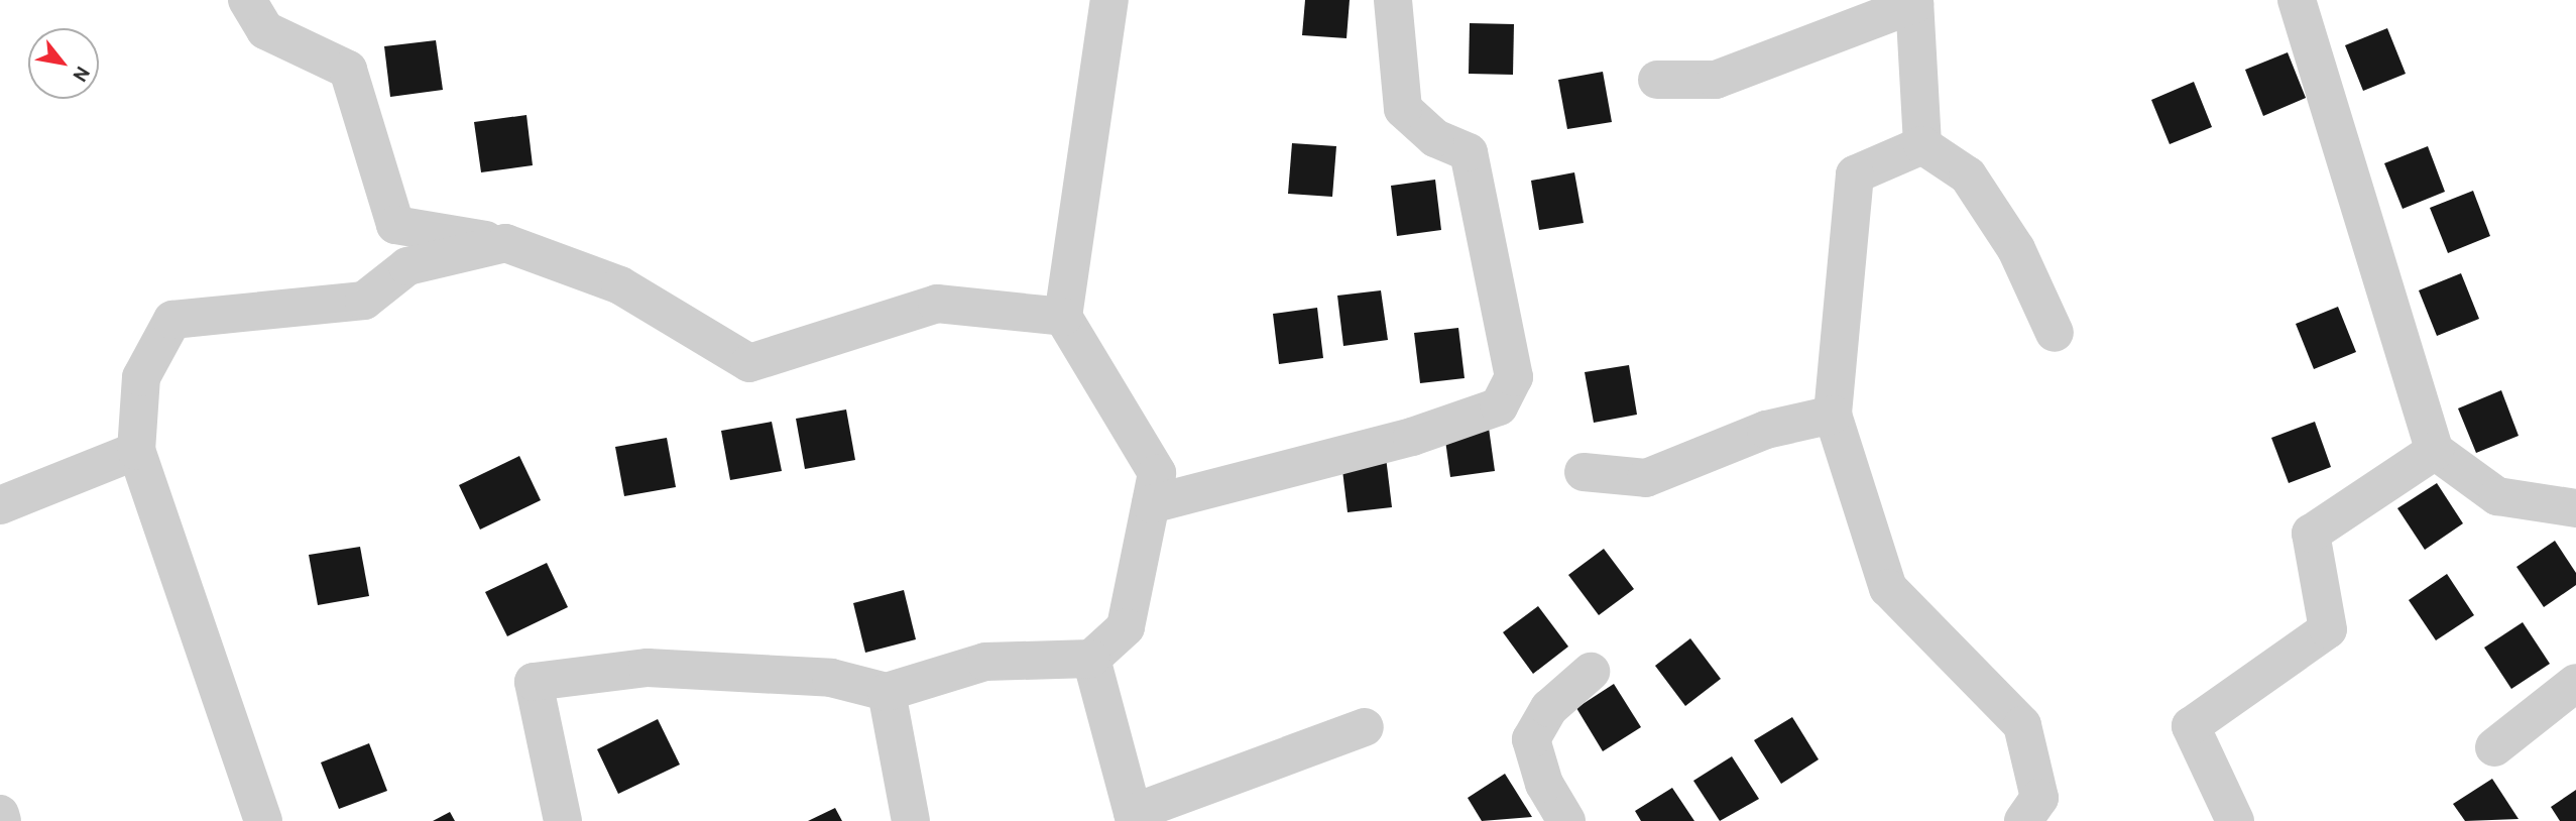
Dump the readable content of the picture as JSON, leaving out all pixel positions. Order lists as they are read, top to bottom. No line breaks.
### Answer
{"north":"bottom right"}
